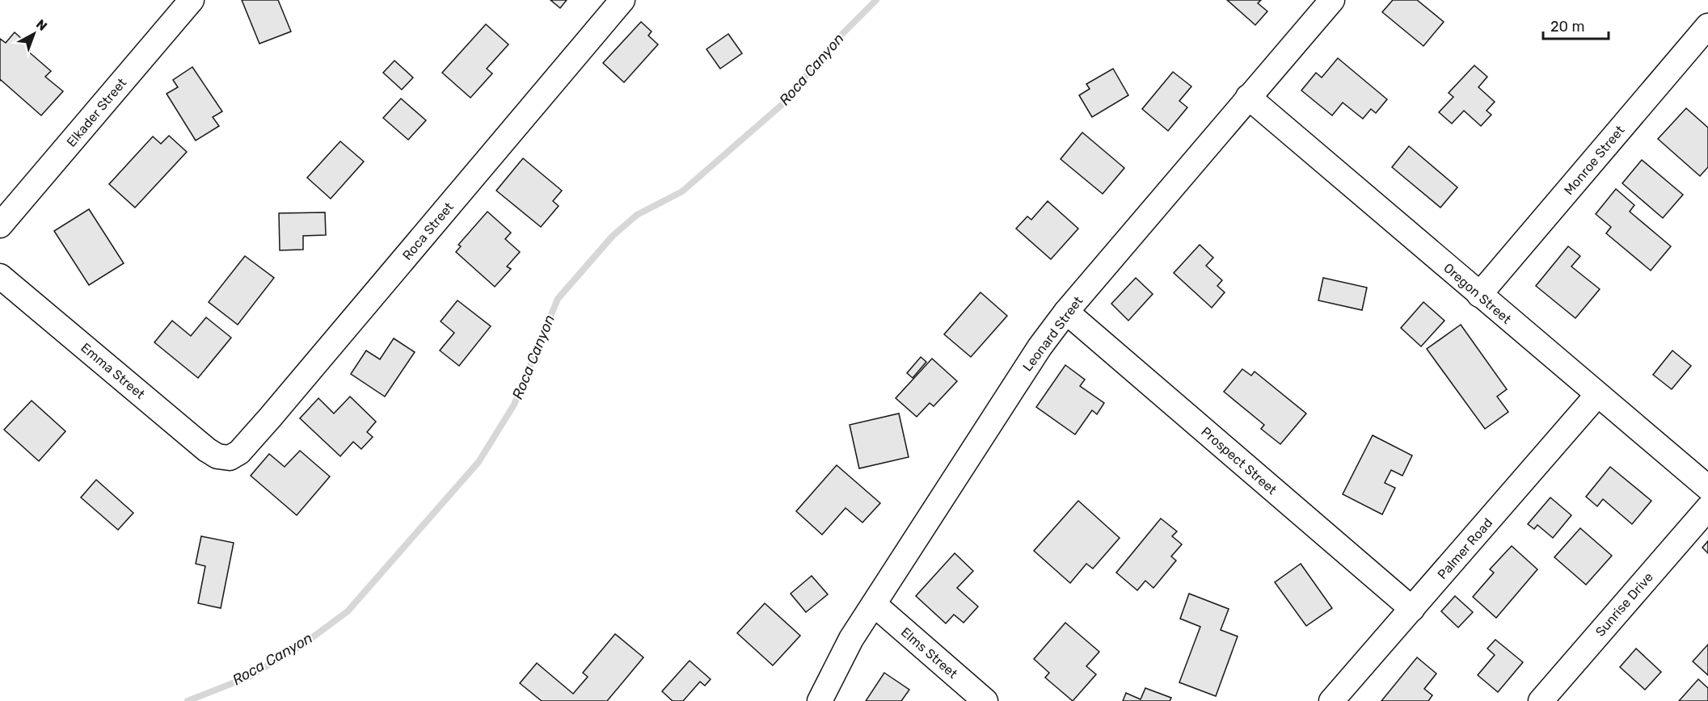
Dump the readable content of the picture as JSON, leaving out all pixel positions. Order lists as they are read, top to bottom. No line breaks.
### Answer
{"streets":{"street":["Elkader Street","Monroe Street","Roca Street","Oregon Street","Leonard Street","Emma Street","Prospect Street","Palmer Road","Sunrise Drive","Elms Street"]},"crossings":[["Monroe Street","Oregon Street"],["Roca Street","Emma Street"],["Oregon Street","Leonard Street"],["Oregon Street","Palmer Road"],["Leonard Street","Prospect Street"],["Leonard Street","Elms Street"],["Prospect Street","Palmer Road"]],"water":["Roca Canyon"],"scale_bar":"20 m","north":"top right"}
